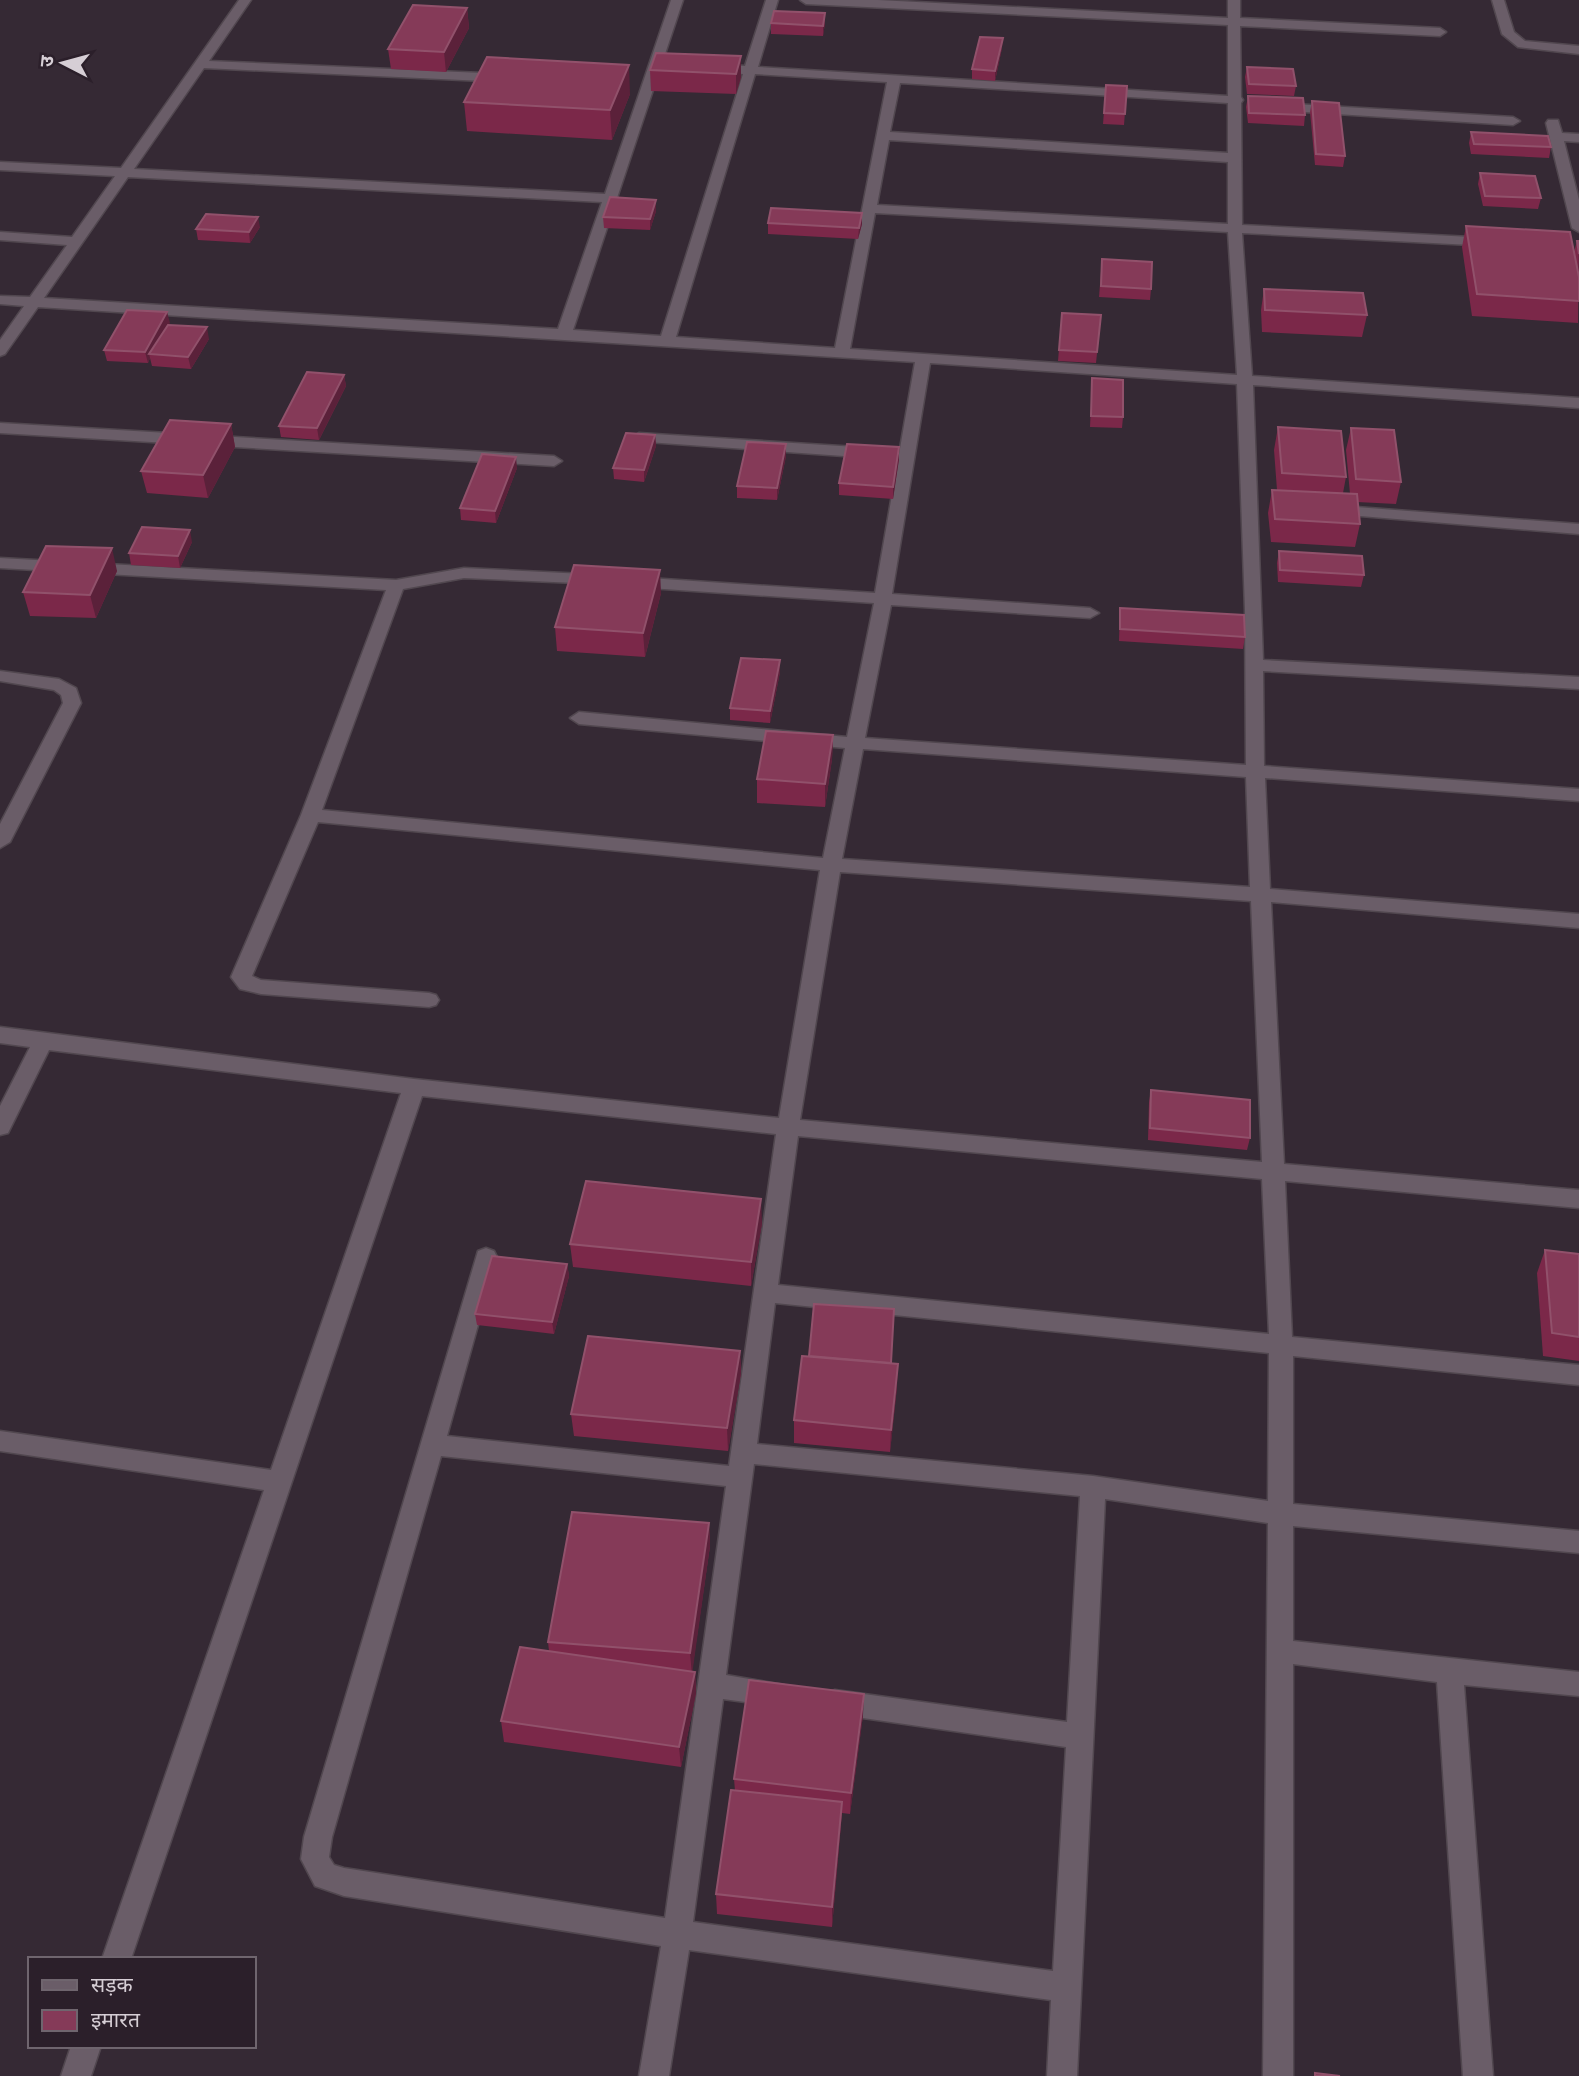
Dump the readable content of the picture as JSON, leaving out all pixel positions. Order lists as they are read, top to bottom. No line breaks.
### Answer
{"legend":["सड़क","इमारत"],"north":"left"}
